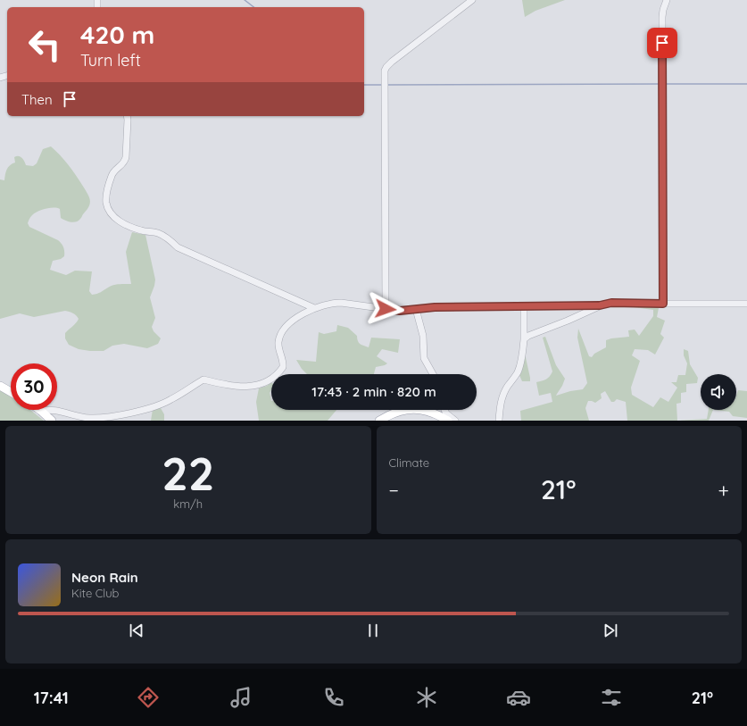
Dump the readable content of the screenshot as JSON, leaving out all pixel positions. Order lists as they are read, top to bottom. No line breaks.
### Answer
{"page":{"turn":["420 m","Turn left"],"then":"Then","limit":"30","trip":"17:43 · 2 min · 820 m","tile":[["22","km/h"],"Climate"],"heat":["−","21°","+"],"song":["Neon Rain","Kite Club"],"tabs":["17:41","21°"]}}
